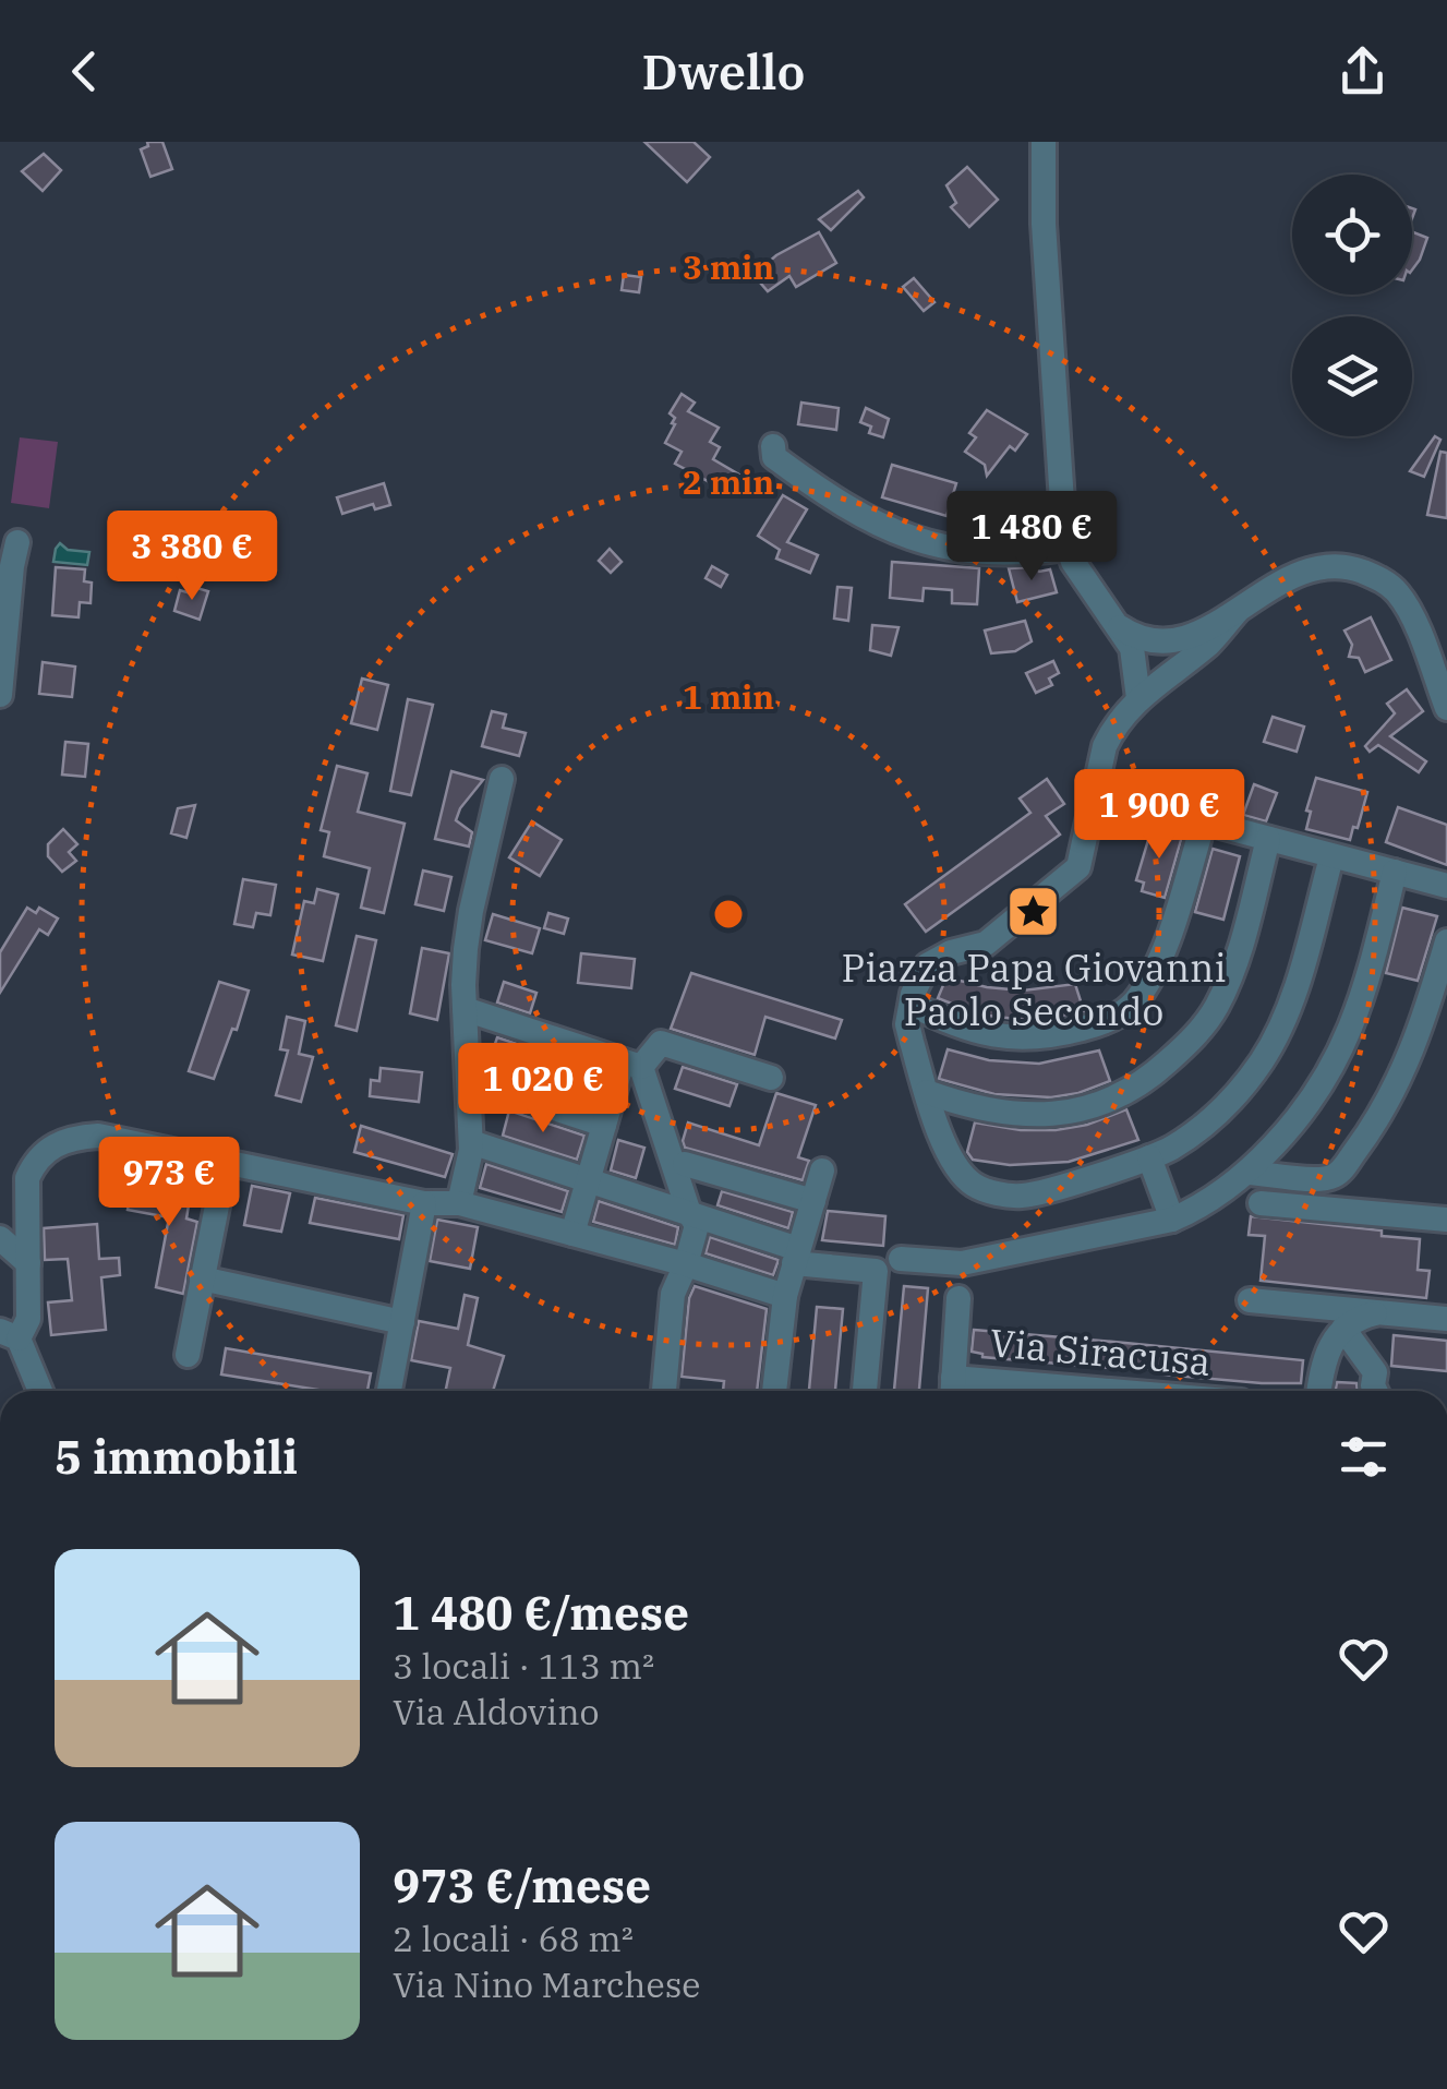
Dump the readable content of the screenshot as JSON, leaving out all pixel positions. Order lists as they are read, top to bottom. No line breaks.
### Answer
{"places":{"place":["Piazza Papa Giovanni Paolo Secondo"]},"page":{"header":"Dwello","price":["1 480 €","3 380 €","1 900 €","1 020 €","973 €"],"heading":"5 immobili","list":[{"name":"1 480 €/mese","note":"3 locali · 113 m² · Via Aldovino"},{"name":"973 €/mese","note":"2 locali · 68 m² · Via Nino Marchese"}]},"rings":["3 min","2 min","1 min"]}
